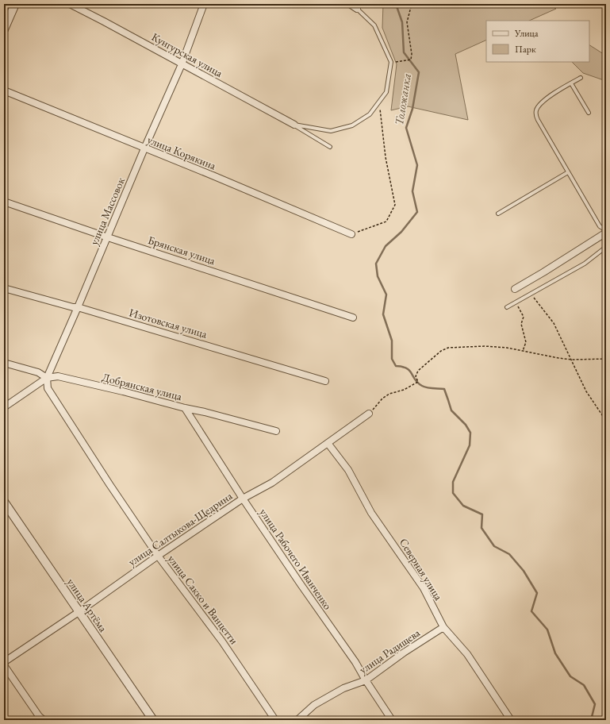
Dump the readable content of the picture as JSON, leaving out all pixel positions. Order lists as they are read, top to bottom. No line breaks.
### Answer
{"streets":{"street":["Кунгурская улица","улица Корякина","улица Массовок","Брянская улица","Изотовская улица","Добрянская улица","улица Салтыкова-Щедрина","улица Рабочего Иванченко","Северная улица","улица Сакко и Ванцетти","улица Артёма","улица Радищева"]},"crossings":[["Кунгурская улица","улица Массовок"],["улица Корякина","улица Массовок"],["улица Массовок","Брянская улица"],["улица Массовок","Изотовская улица"],["улица Массовок","Добрянская улица"],["улица Массовок","улица Сакко и Ванцетти"],["Добрянская улица","улица Рабочего Иванченко"],["Добрянская улица","улица Сакко и Ванцетти"],["улица Салтыкова-Щедрина","улица Рабочего Иванченко"],["улица Салтыкова-Щедрина","Северная улица"],["улица Салтыкова-Щедрина","улица Сакко и Ванцетти"],["улица Салтыкова-Щедрина","улица Артёма"],["улица Рабочего Иванченко","улица Радищева"],["Северная улица","улица Радищева"]],"water":["Толожанка"],"legend":["Улица","Парк"]}
